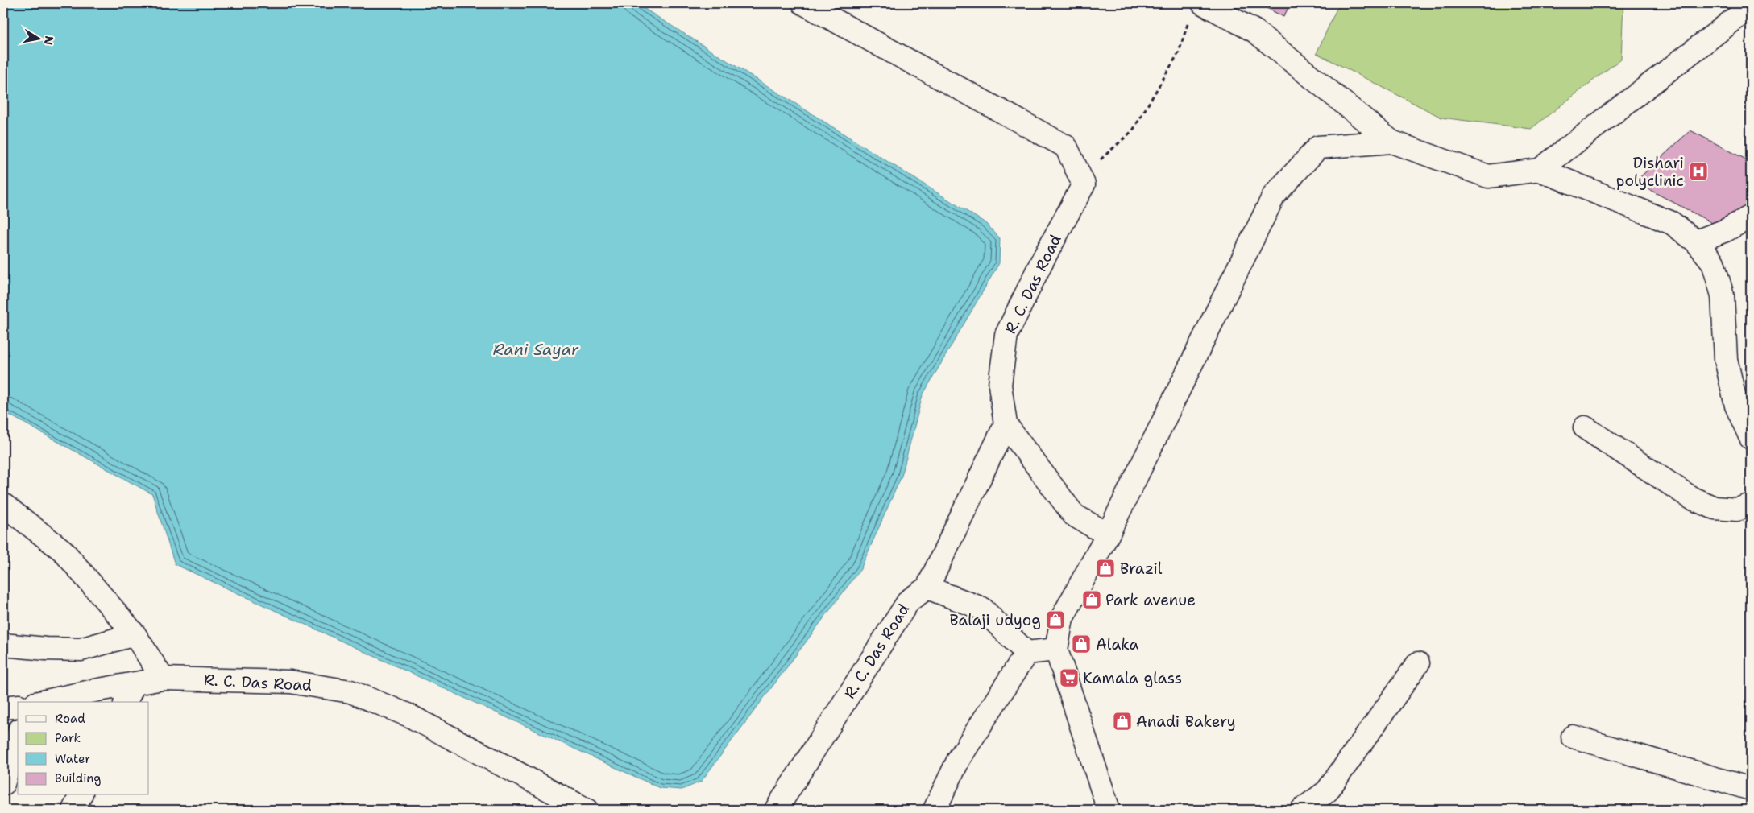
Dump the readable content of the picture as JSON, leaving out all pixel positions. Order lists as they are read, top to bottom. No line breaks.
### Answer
{"streets":{"street":["R. C. Das Road"]},"water":["Rani Sayar"],"places":{"hospital":["Dishari polyclinic"],"shop":["Brazil","Park avenue","Balaji udyog","Alaka","Anadi Bakery"],"supermarket":["Kamala glass"]},"legend":["Road","Park","Water","Building"],"north":"right"}
